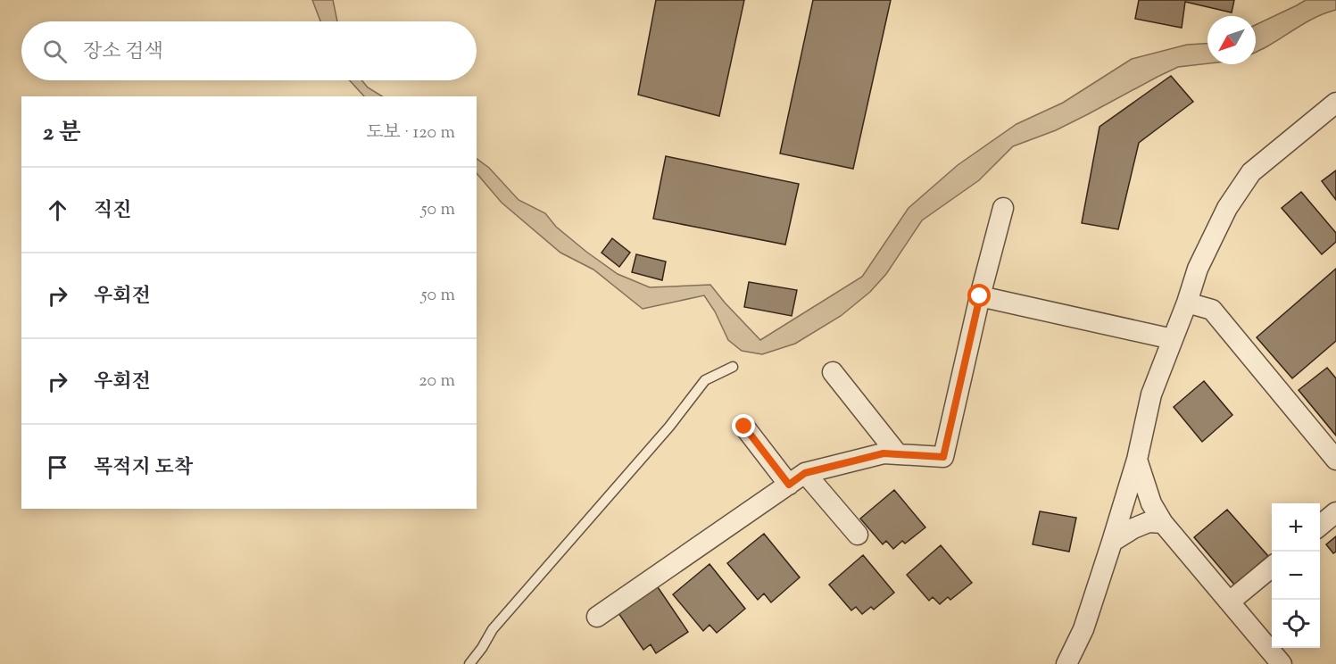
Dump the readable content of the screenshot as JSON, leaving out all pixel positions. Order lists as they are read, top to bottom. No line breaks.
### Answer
{"north":"bottom left","page":{"search":"장소 검색","heading":["2 분","도보 · 120 m"],"list":[["직진","50 m"],["우회전","50 m"],["우회전","20 m"],"목적지 도착"],"map_buttons":["+","−"]}}
